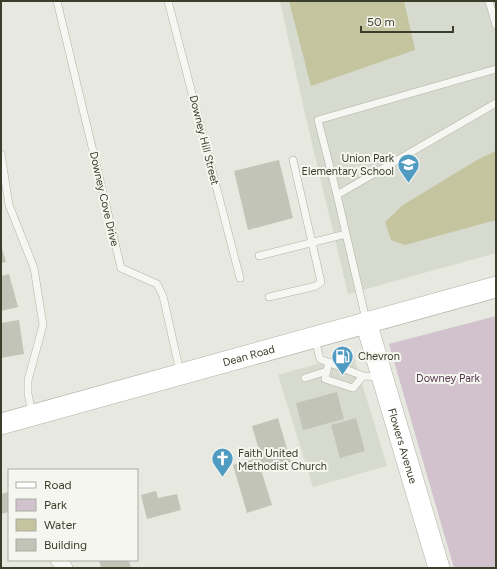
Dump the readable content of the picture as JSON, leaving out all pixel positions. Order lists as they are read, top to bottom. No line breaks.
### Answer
{"streets":{"main road":["Dean Road","Flowers Avenue"],"lane":["Downey Hill Street","Downey Cove Drive"]},"crossings":[["Downey Cove Drive","Dean Road"],["Dean Road","Flowers Avenue"]],"parks":["Downey Park"],"places":{"school or university":["Union Park Elementary School"],"fuel station":["Chevron"],"church":["Faith United Methodist Church"]},"legend":["Road","Park","Water","Building"],"scale_bar":"50 m"}
